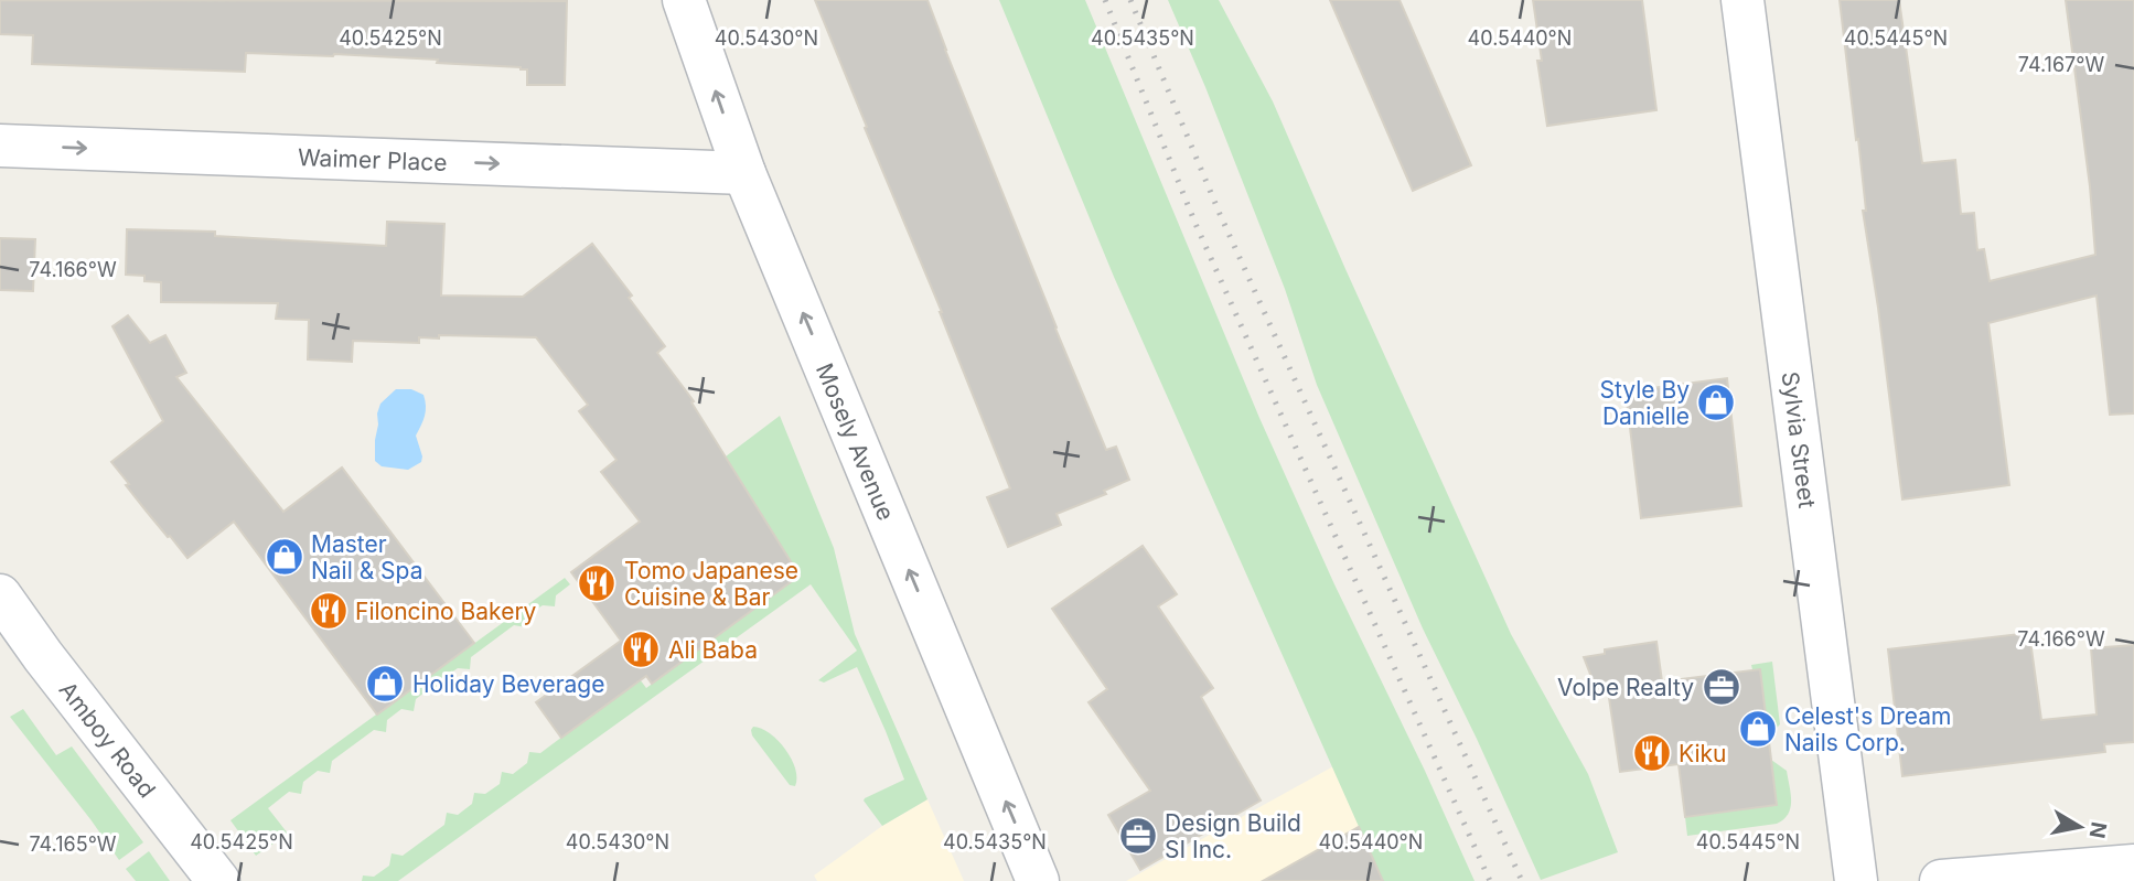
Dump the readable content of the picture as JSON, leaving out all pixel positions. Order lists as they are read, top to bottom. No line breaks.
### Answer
{"streets":{"street":["Waimer Place","Sylvia Street","Mosely Avenue","Amboy Road"]},"crossings":[["Waimer Place","Mosely Avenue"]],"one_way":["Waimer Place","Mosely Avenue"],"places":{"shop":["Style By Danielle","Master Nail & Spa","Holiday Beverage","Celest's Dream Nails Corp."],"restaurant":["Tomo Japanese Cuisine & Bar","Filoncino Bakery","Ali Baba","Kiku"],"office":["Volpe Realty","Design Build SI Inc."]},"north":"right","coordinates":["40.5425°N","40.5430°N","40.5435°N","40.5440°N","40.5445°N","74.167°W","74.166°W","74.165°W"]}
